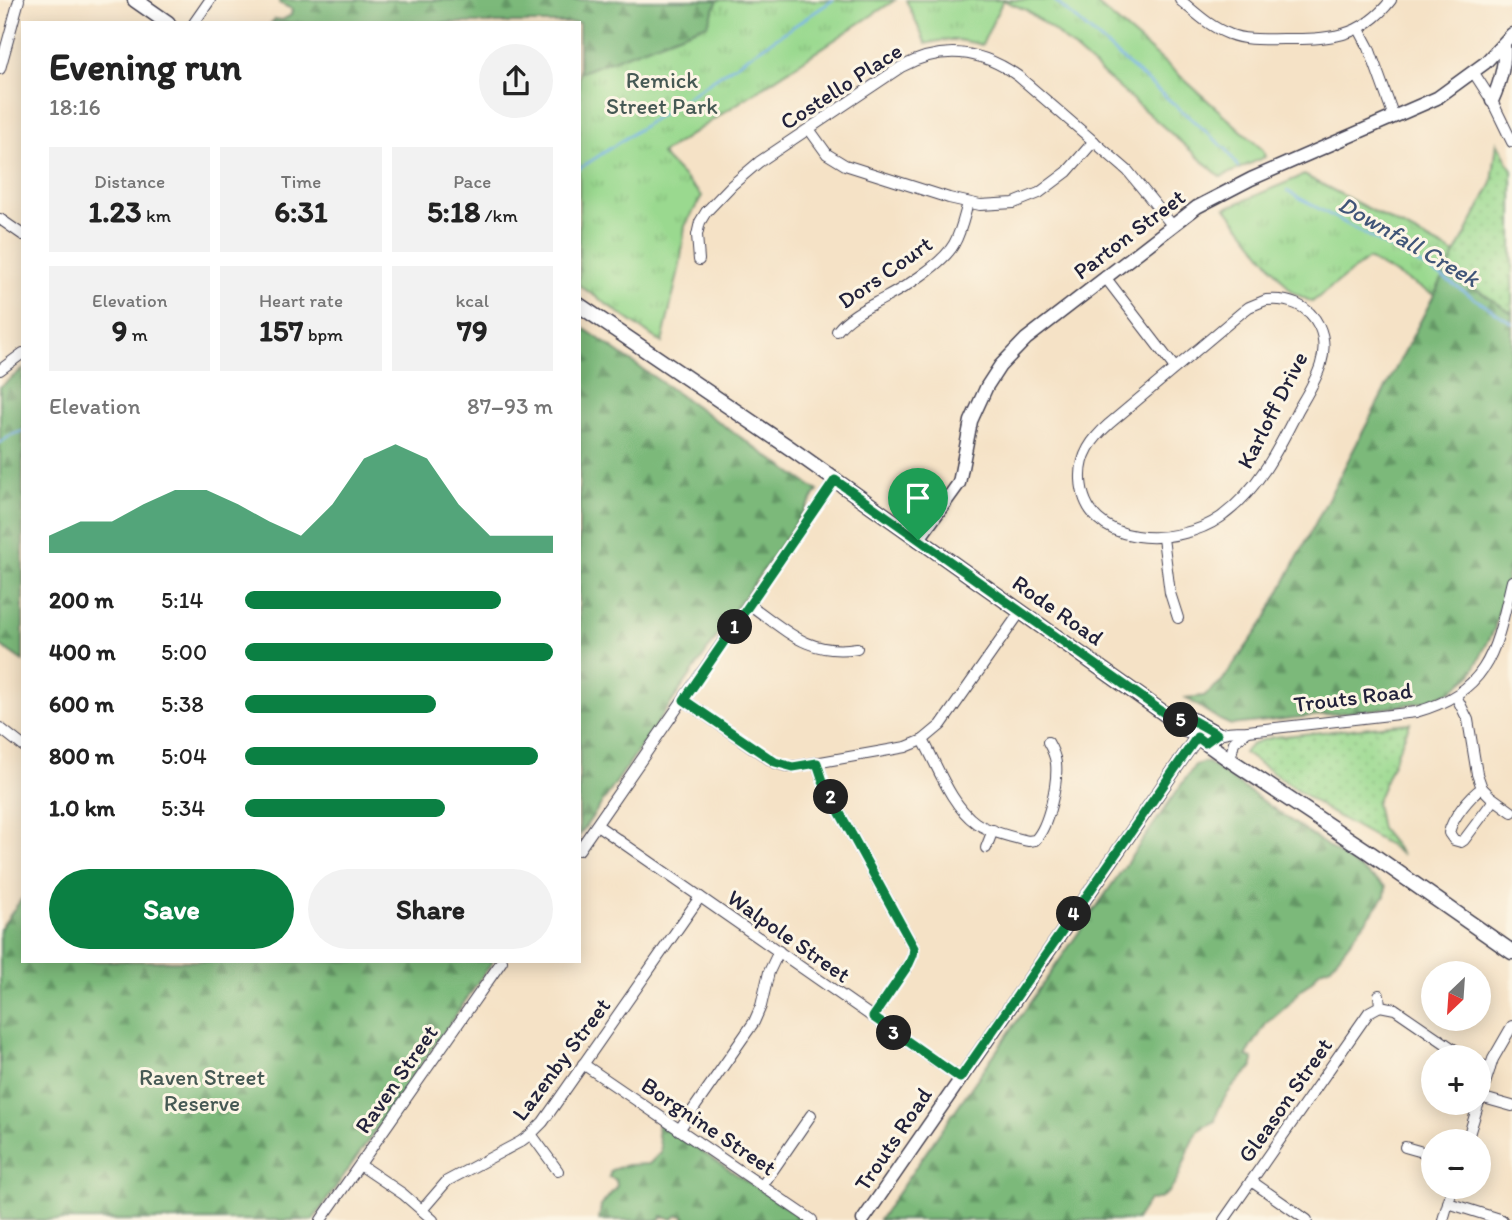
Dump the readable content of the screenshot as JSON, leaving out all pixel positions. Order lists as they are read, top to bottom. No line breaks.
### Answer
{"streets":{"main road":["Rode Road"],"street":["Costello Place","Parton Street","Dors Court","Karloff Drive","Trouts Road","Walpole Street","Lazenby Street","Raven Street","Gleason Street","Borgnine Street"]},"crossings":[["Costello Place","Parton Street"],["Parton Street","Rode Road"],["Rode Road","Trouts Road"],["Trouts Road","Walpole Street"],["Walpole Street","Lazenby Street"],["Lazenby Street","Borgnine Street"]],"water":["Downfall Creek"],"parks":["Remick Street Park","Raven Street Reserve"],"north":"bottom left","page":{"heading":["Evening run","18:16"],"stats":[["Distance","1.23 km"],["Time","6:31"],["Pace","5:18 /km"],["Elevation","9 m"],["Heart rate","157 bpm"],["kcal","79"]],"chart":["Elevation","87–93 m"],"list":[{"name":"200 m","note":"5:14"},{"name":"400 m","note":"5:00"},{"name":"600 m","note":"5:38"},{"name":"800 m","note":"5:04"},{"name":"1.0 km","note":"5:34"}],"pins":["1","5","2","4","3"],"buttons":["Save","Share"],"map_buttons":["+","−"]}}
